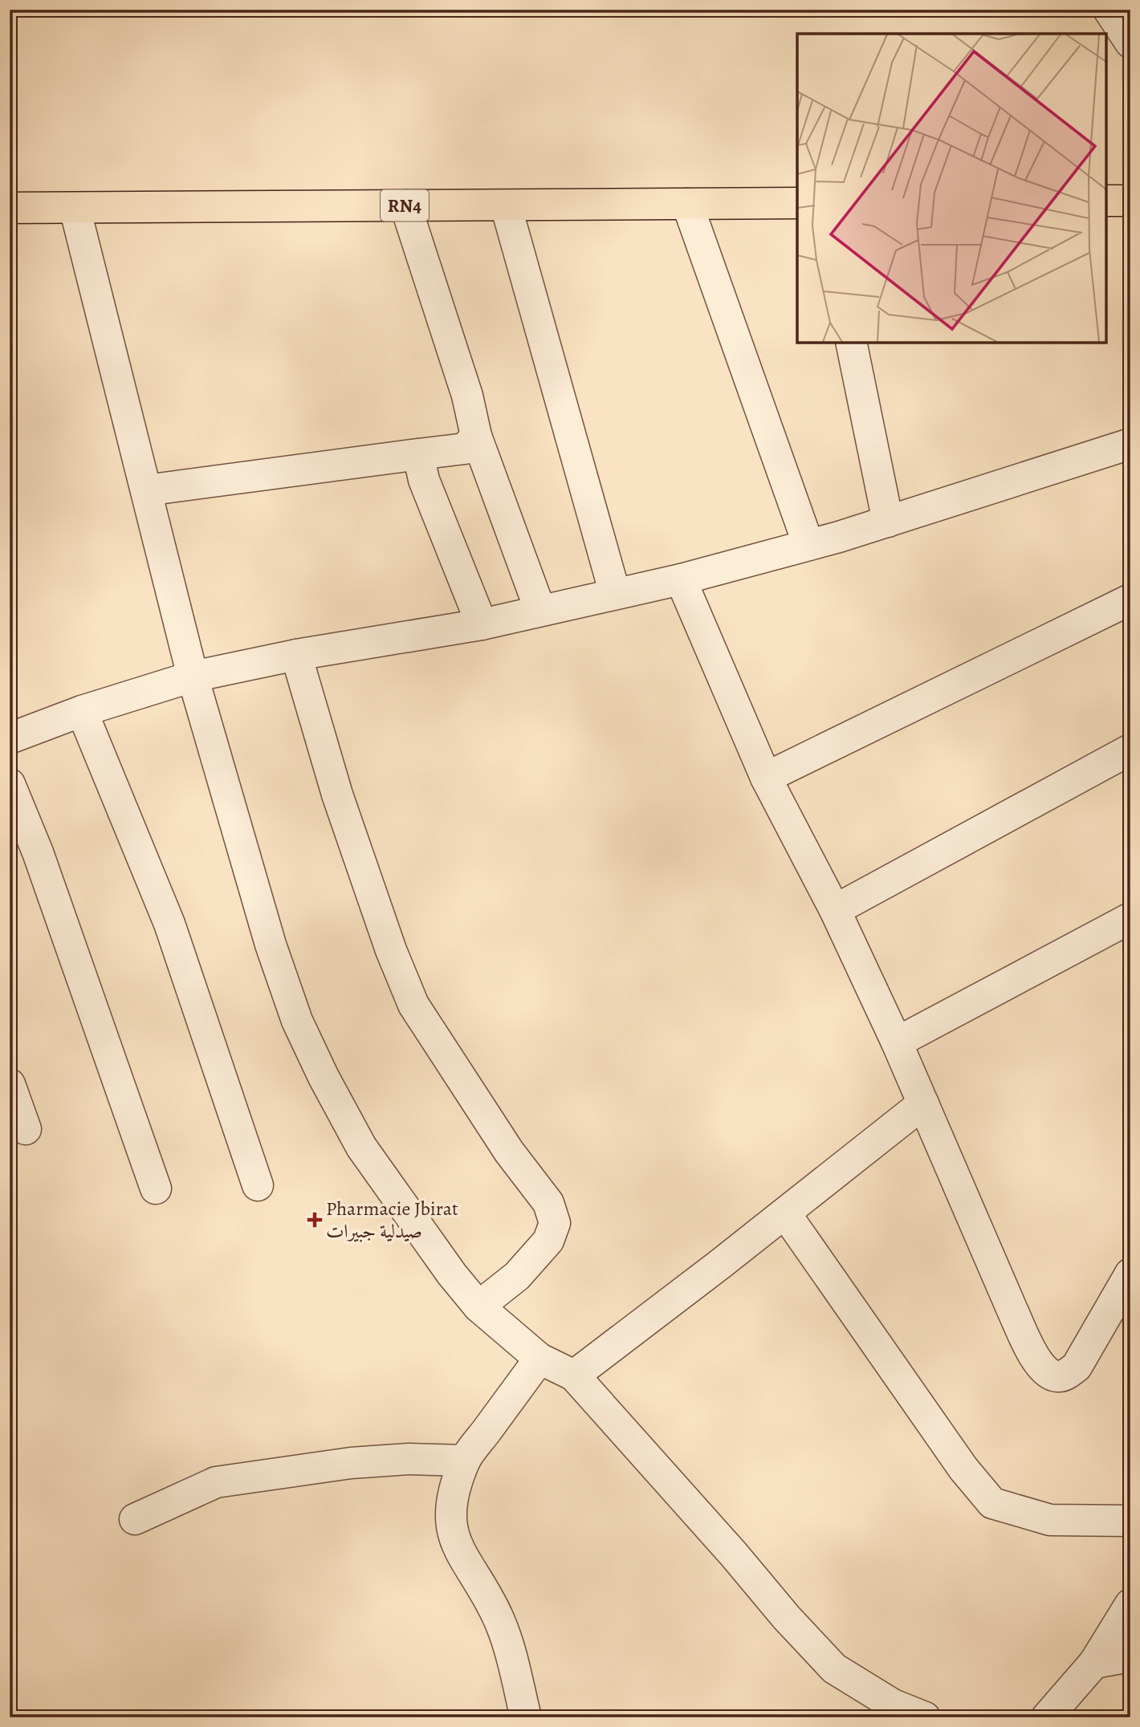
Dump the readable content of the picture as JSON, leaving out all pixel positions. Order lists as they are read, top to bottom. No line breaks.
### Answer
{"streets":{"main road":["RN4"]},"places":{"health":["Pharmacie Jbirat صيدلية جبيرات"]}}
